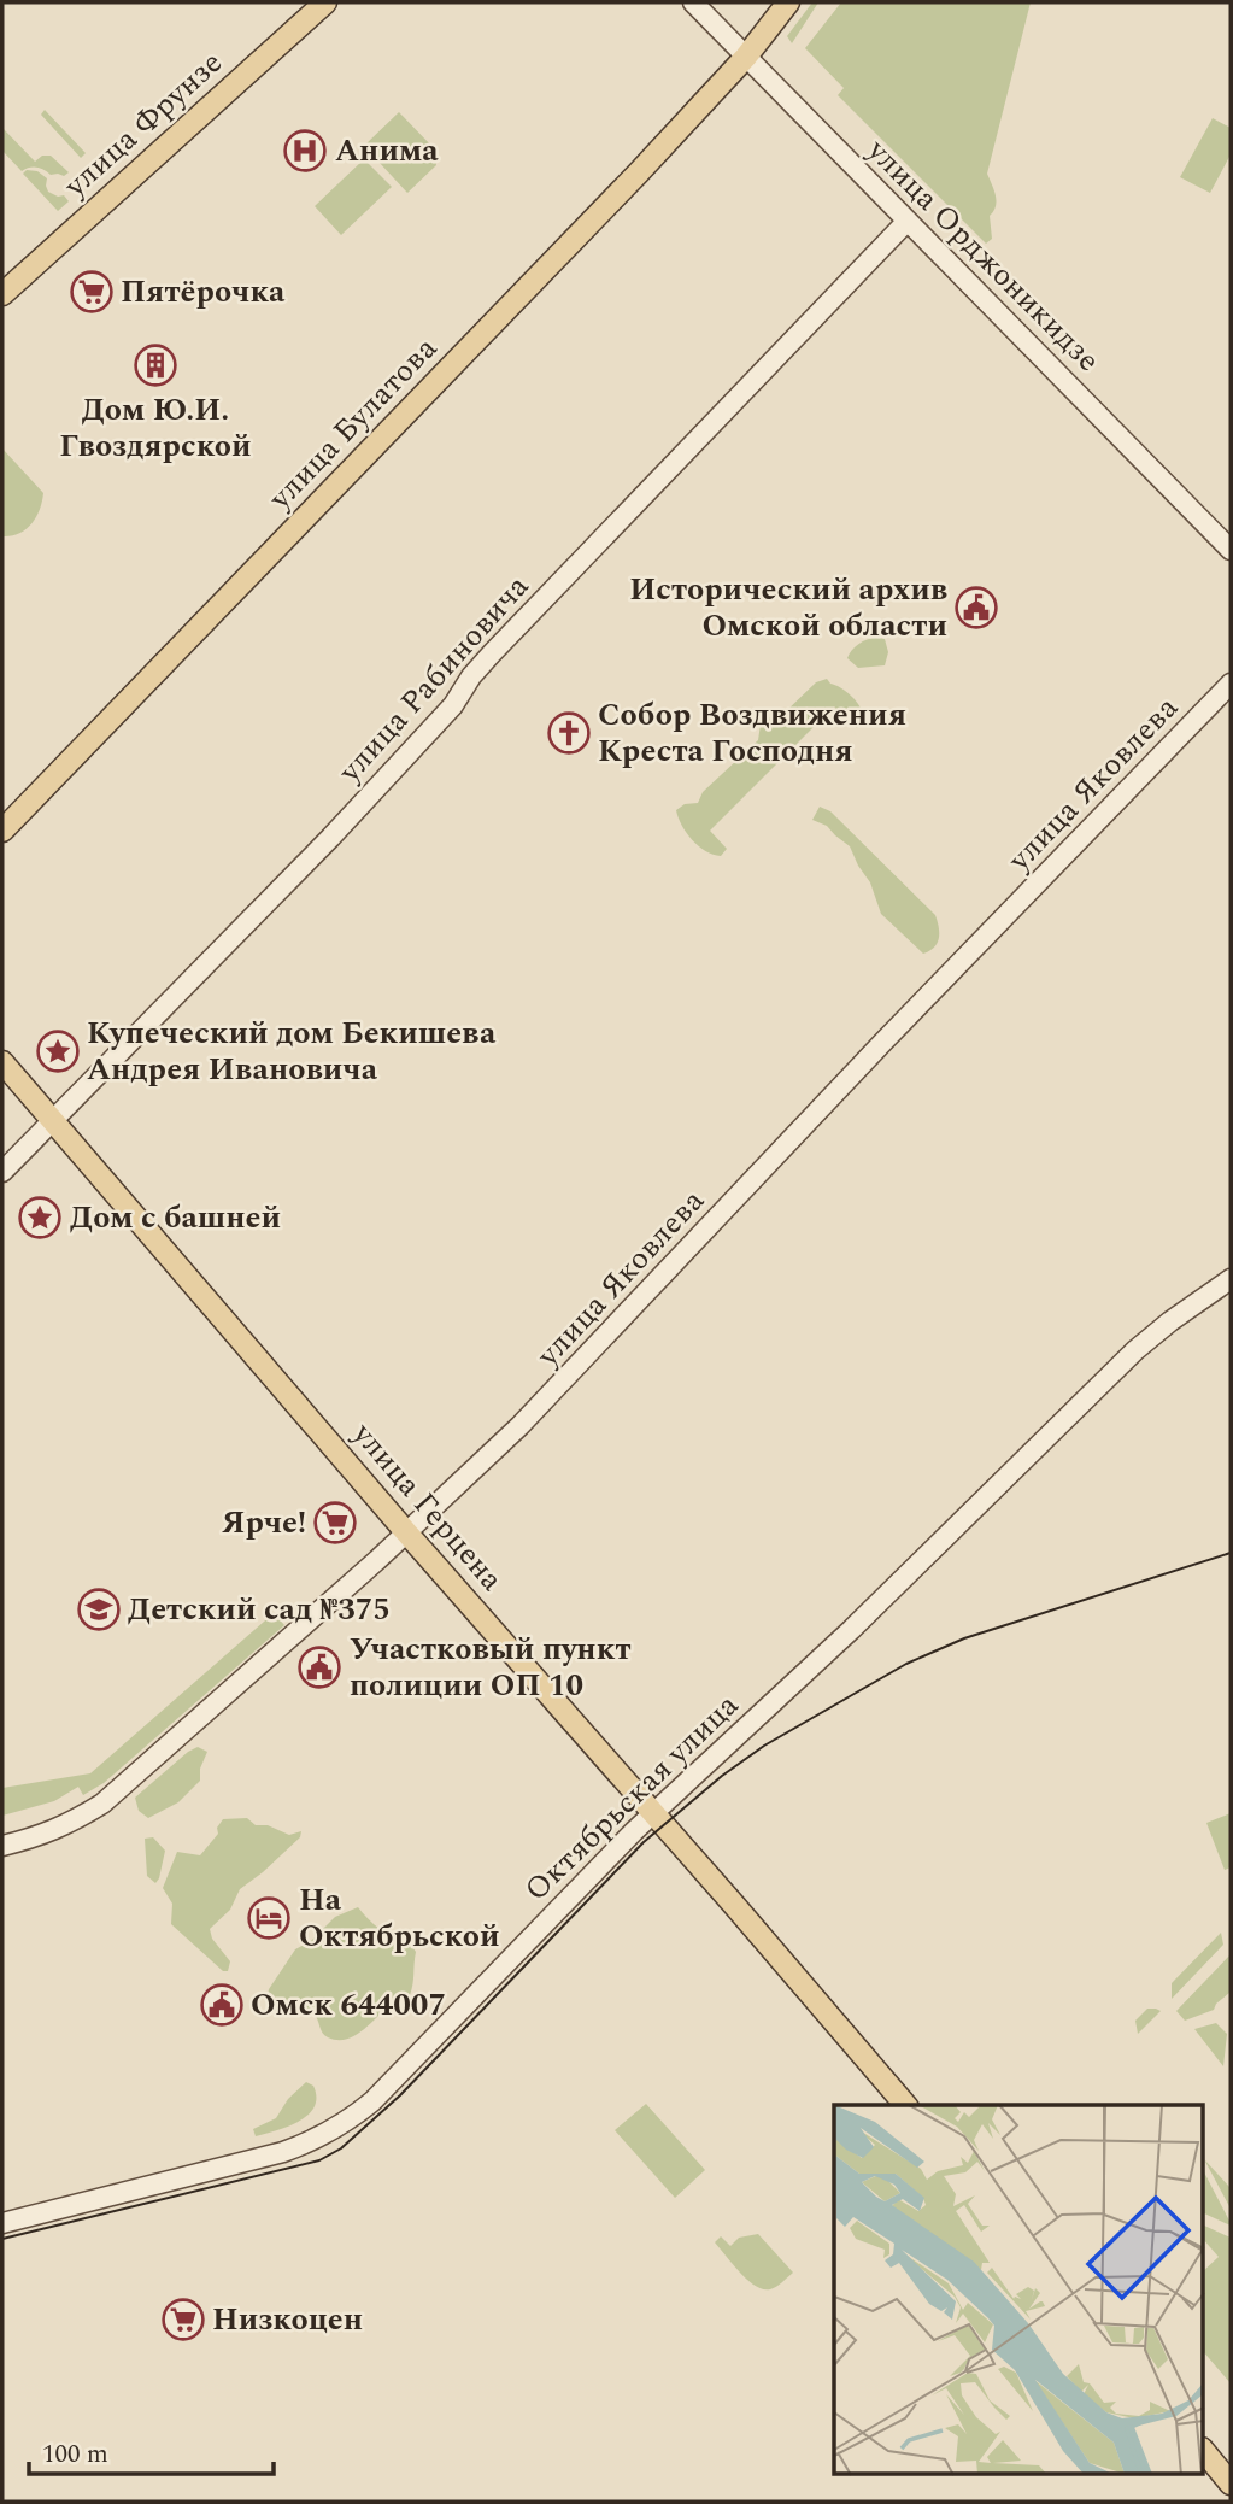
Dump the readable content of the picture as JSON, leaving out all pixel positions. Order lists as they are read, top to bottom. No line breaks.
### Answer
{"streets":{"main road":["улица Фрунзе","улица Булатова","улица Герцена"],"street":["улица Орджоникидзе","улица Рабиновича","улица Яковлева","Октябрьская улица"]},"crossings":[["улица Орджоникидзе","улица Булатова"],["улица Орджоникидзе","улица Рабиновича"],["улица Рабиновича","улица Герцена"],["улица Яковлева","улица Герцена"],["улица Герцена","Октябрьская улица"]],"places":{"hospital":["Анима"],"supermarket":["Пятёрочка","Ярче!","Низкоцен"],"building":["Дом Ю.И. Гвоздярской"],"public building":["Исторический архив Омской области","Участковый пункт полиции ОП 10","Омск 644007"],"church":["Собор Воздвижения Креста Господня"],"place":["Купеческий дом Бекишева Андрея Ивановича","Дом с башней"],"school or university":["Детский сад №375"],"hotel":["На Октябрьской"]},"scale_bar":"100 m"}
